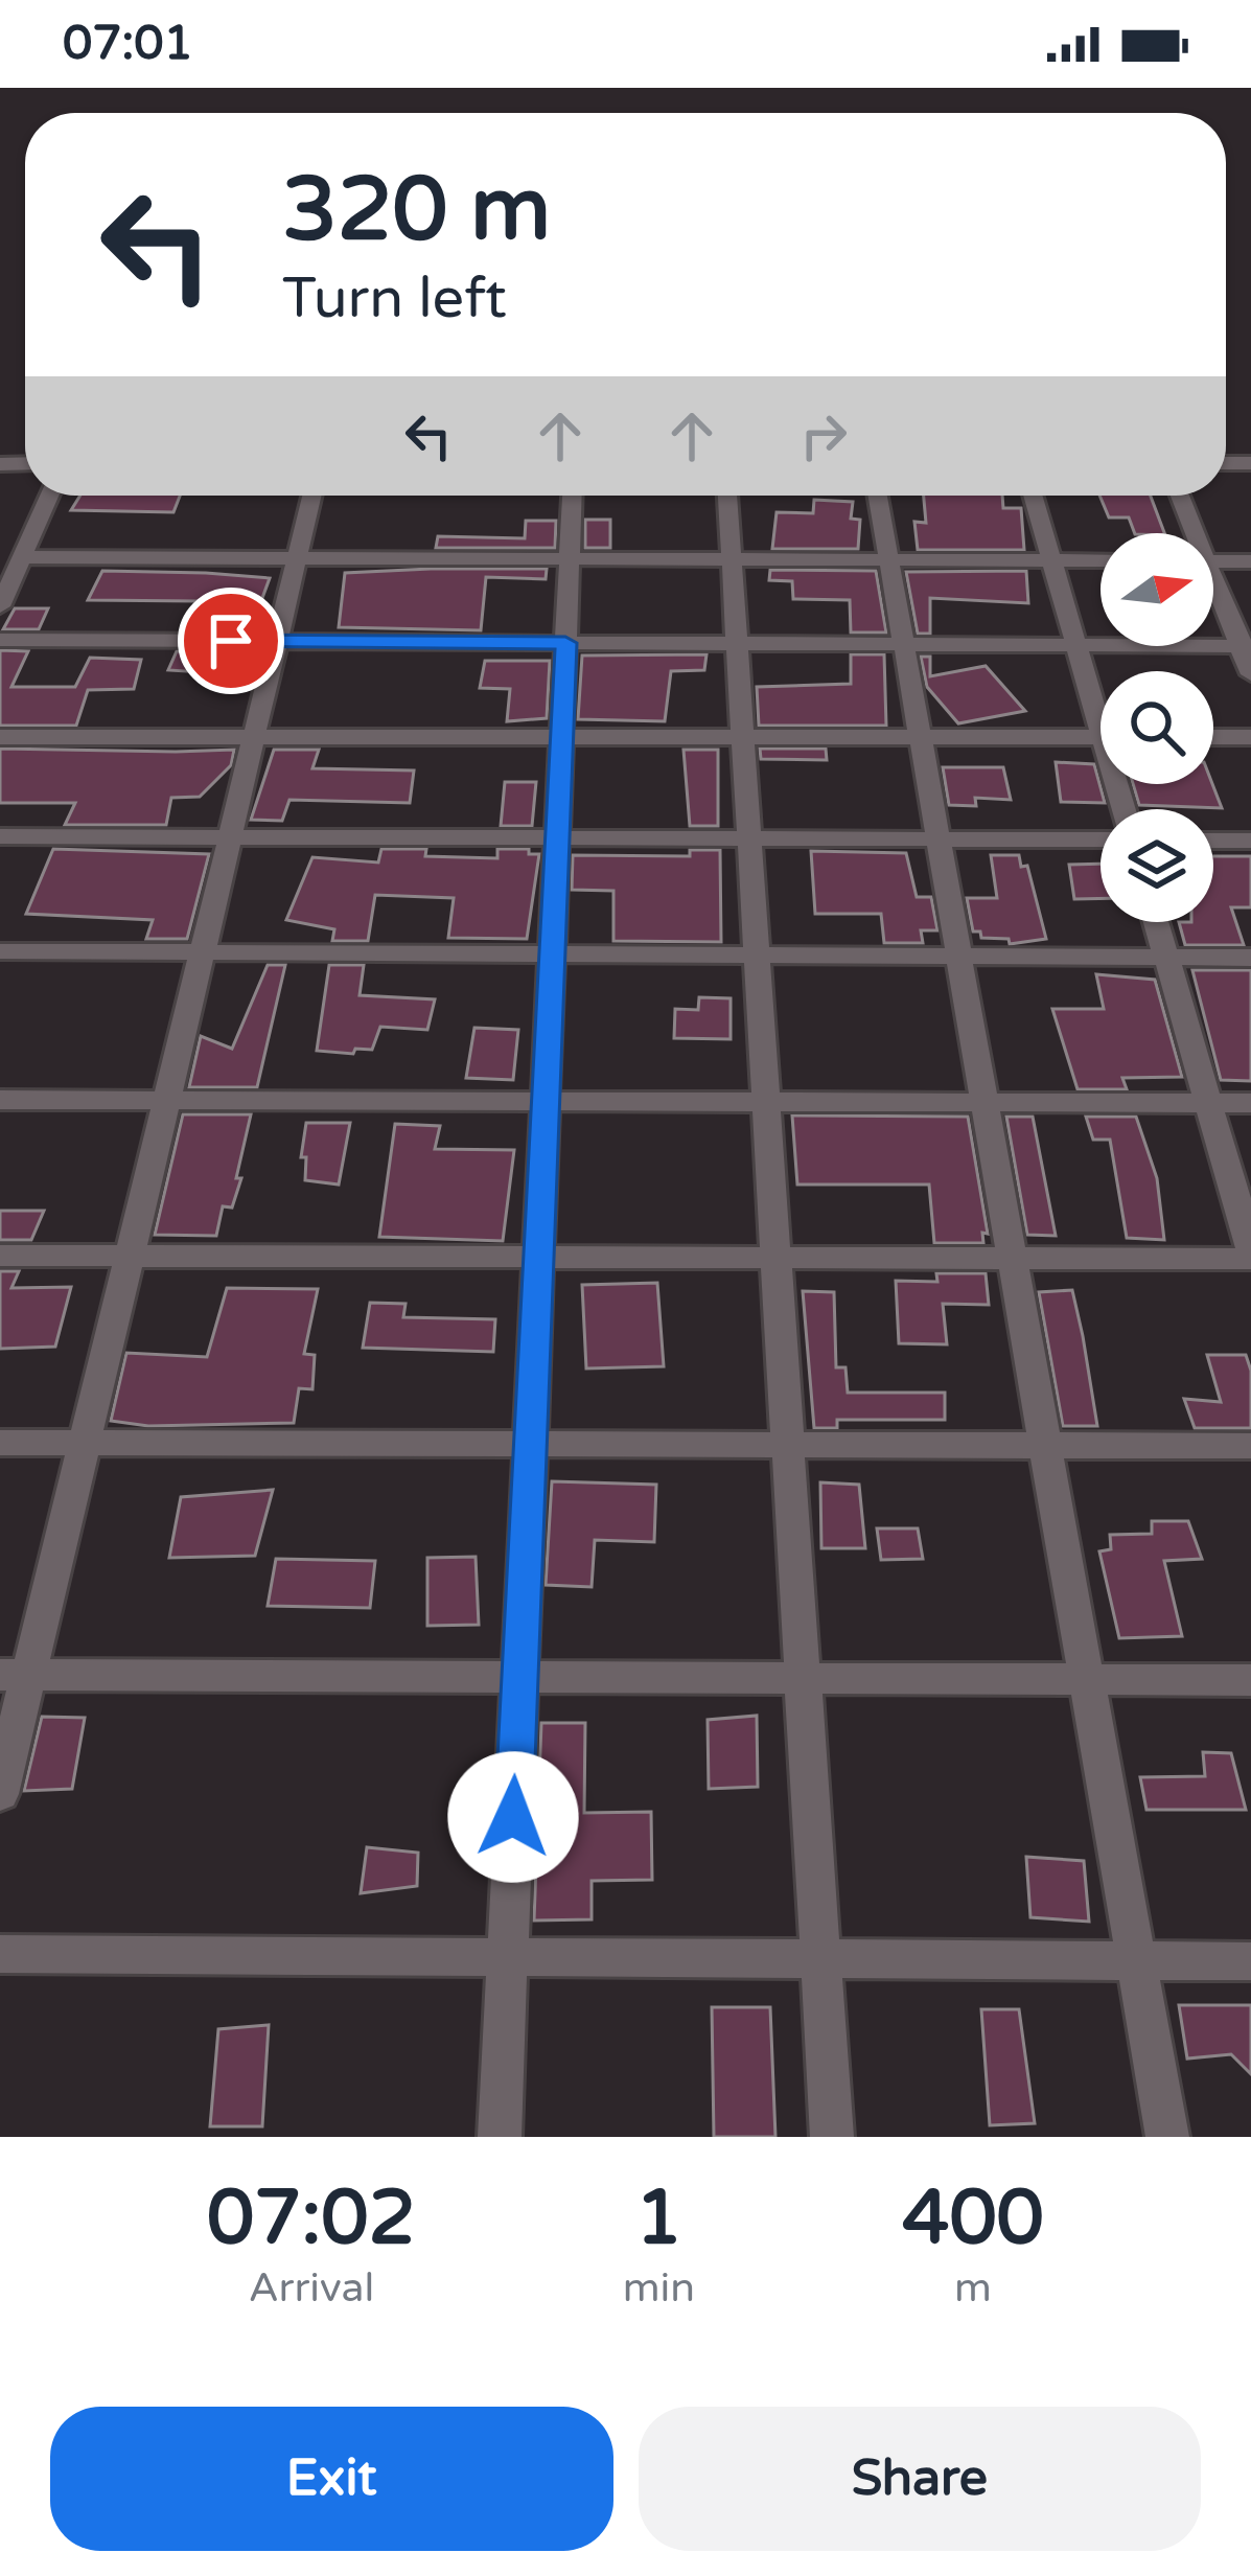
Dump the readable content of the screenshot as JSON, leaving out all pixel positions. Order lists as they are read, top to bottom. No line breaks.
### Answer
{"north":"right","page":{"status":"07:01","turn":["320 m","Turn left"],"eta":["07:02","Arrival","1","min","400","m"],"buttons":["Exit","Share"]}}
